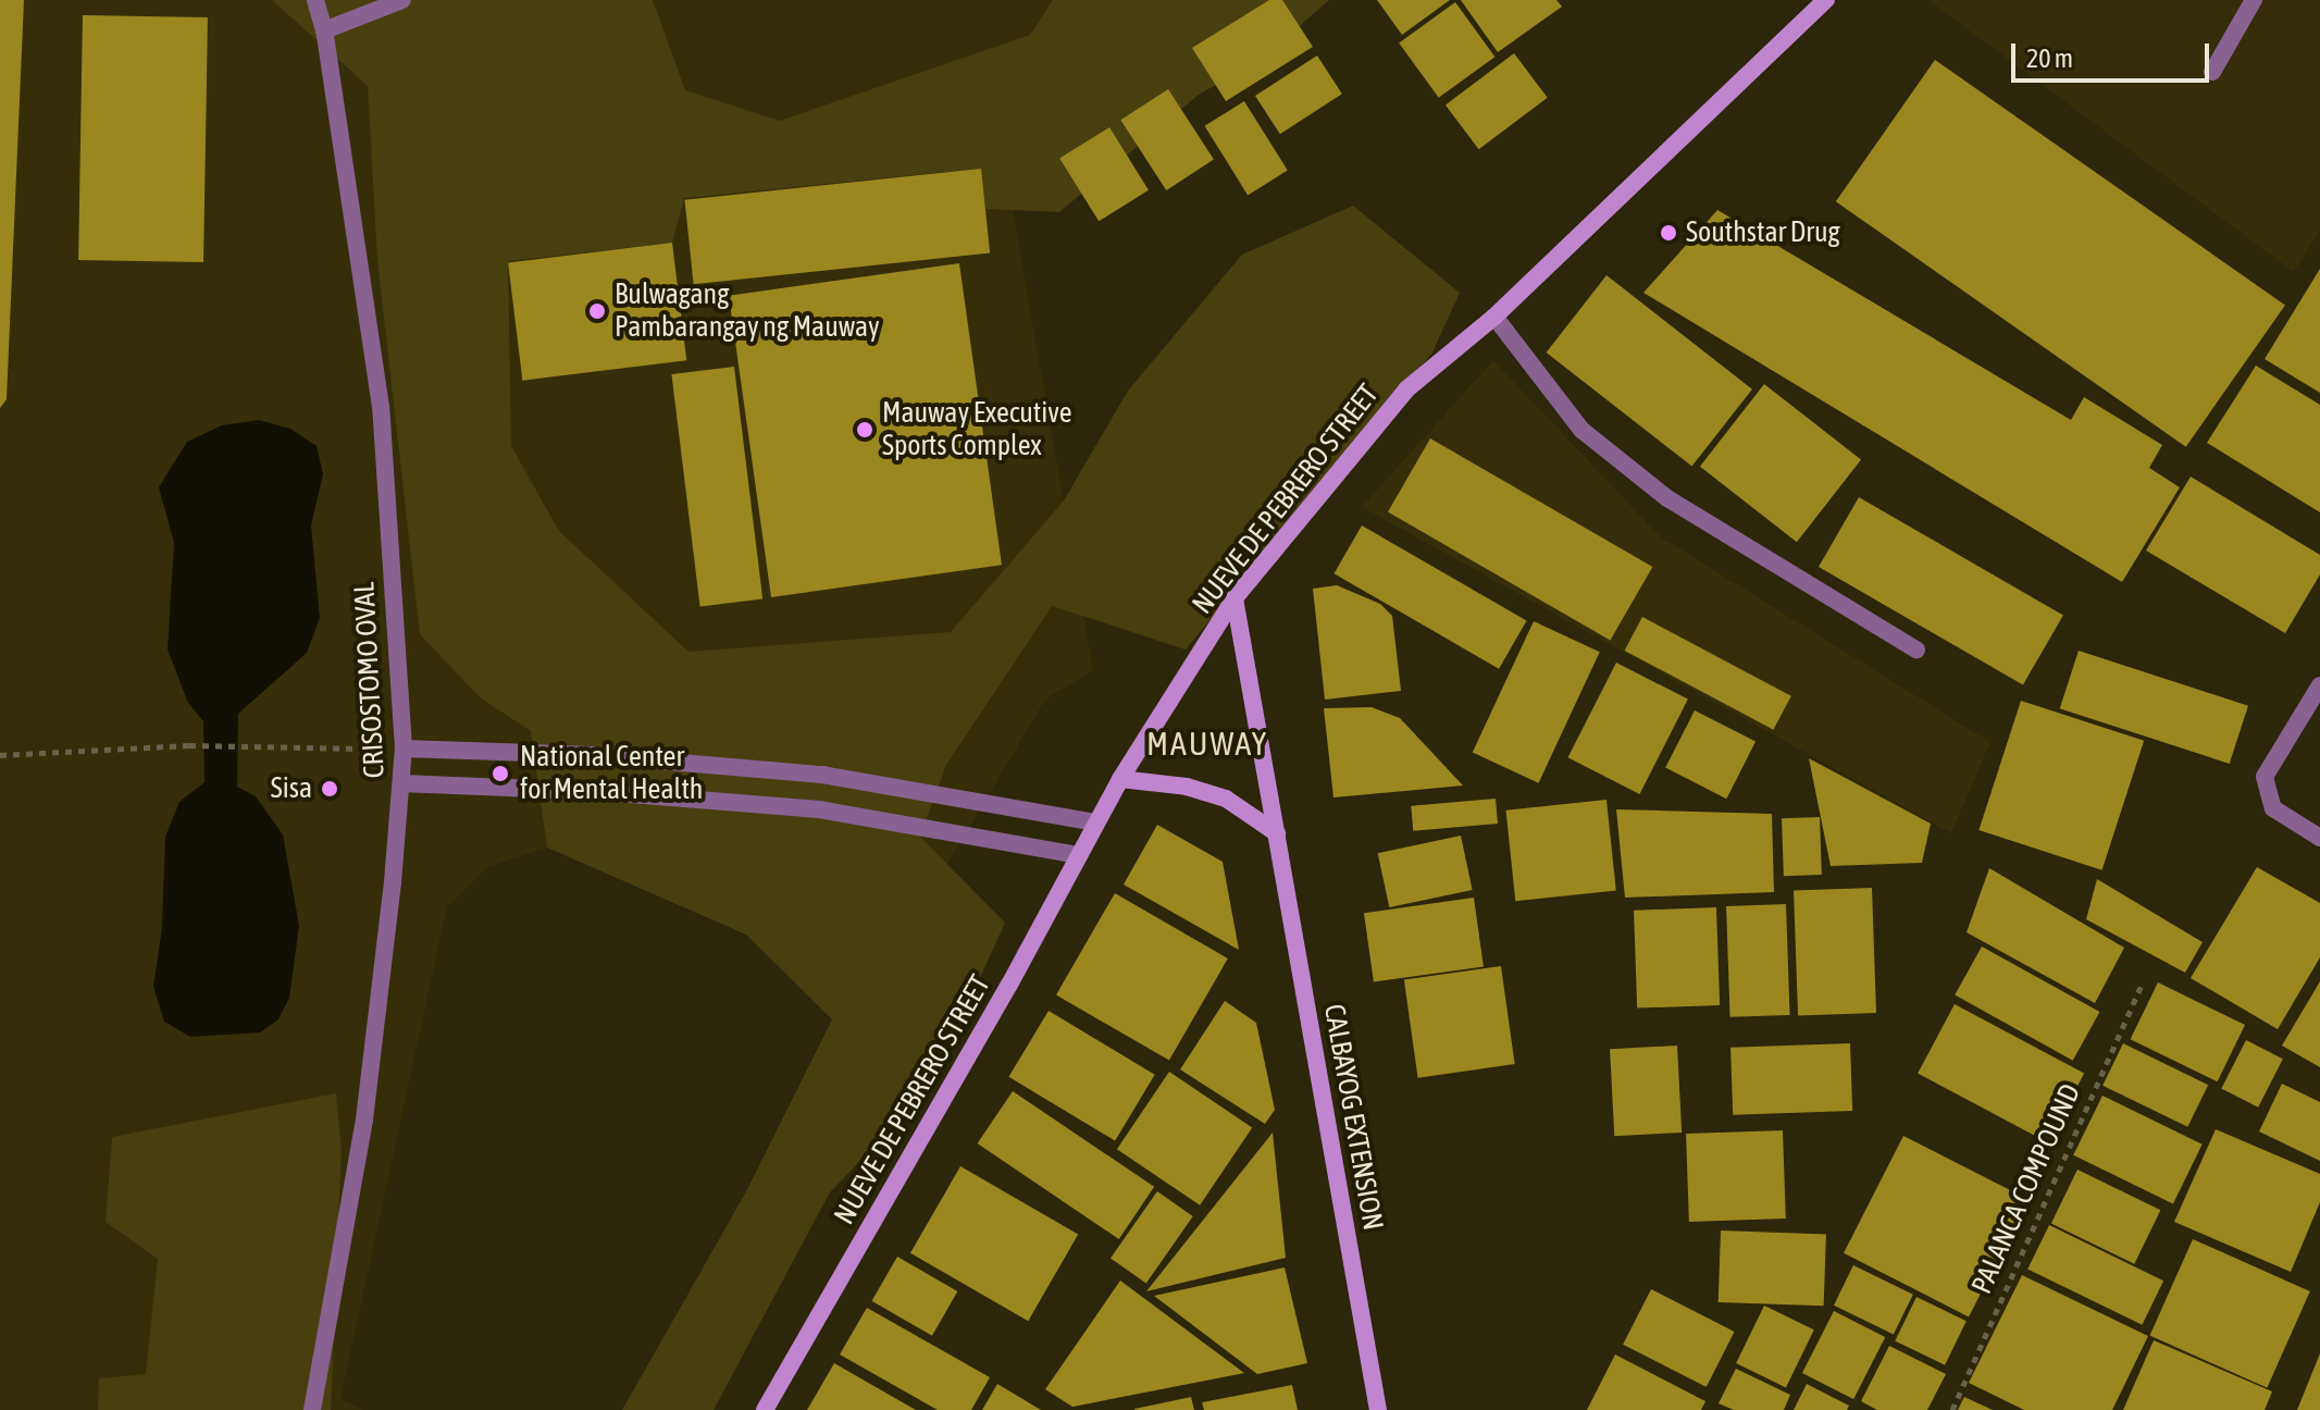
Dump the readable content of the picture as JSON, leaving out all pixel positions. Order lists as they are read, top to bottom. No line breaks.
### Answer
{"streets":{"main road":["NUEVE DE PEBRERO STREET","CALBAYOG EXTENSION"],"street":["CRISOSTOMO OVAL"],"path":["PALANCA COMPOUND"]},"crossings":[["NUEVE DE PEBRERO STREET","CALBAYOG EXTENSION"]],"districts":["MAUWAY"],"places":["Southstar Drug","Bulwagang Pambarangay ng Mauway","Mauway Executive Sports Complex","National Center for Mental Health","Sisa"],"scale_bar":"20 m"}
